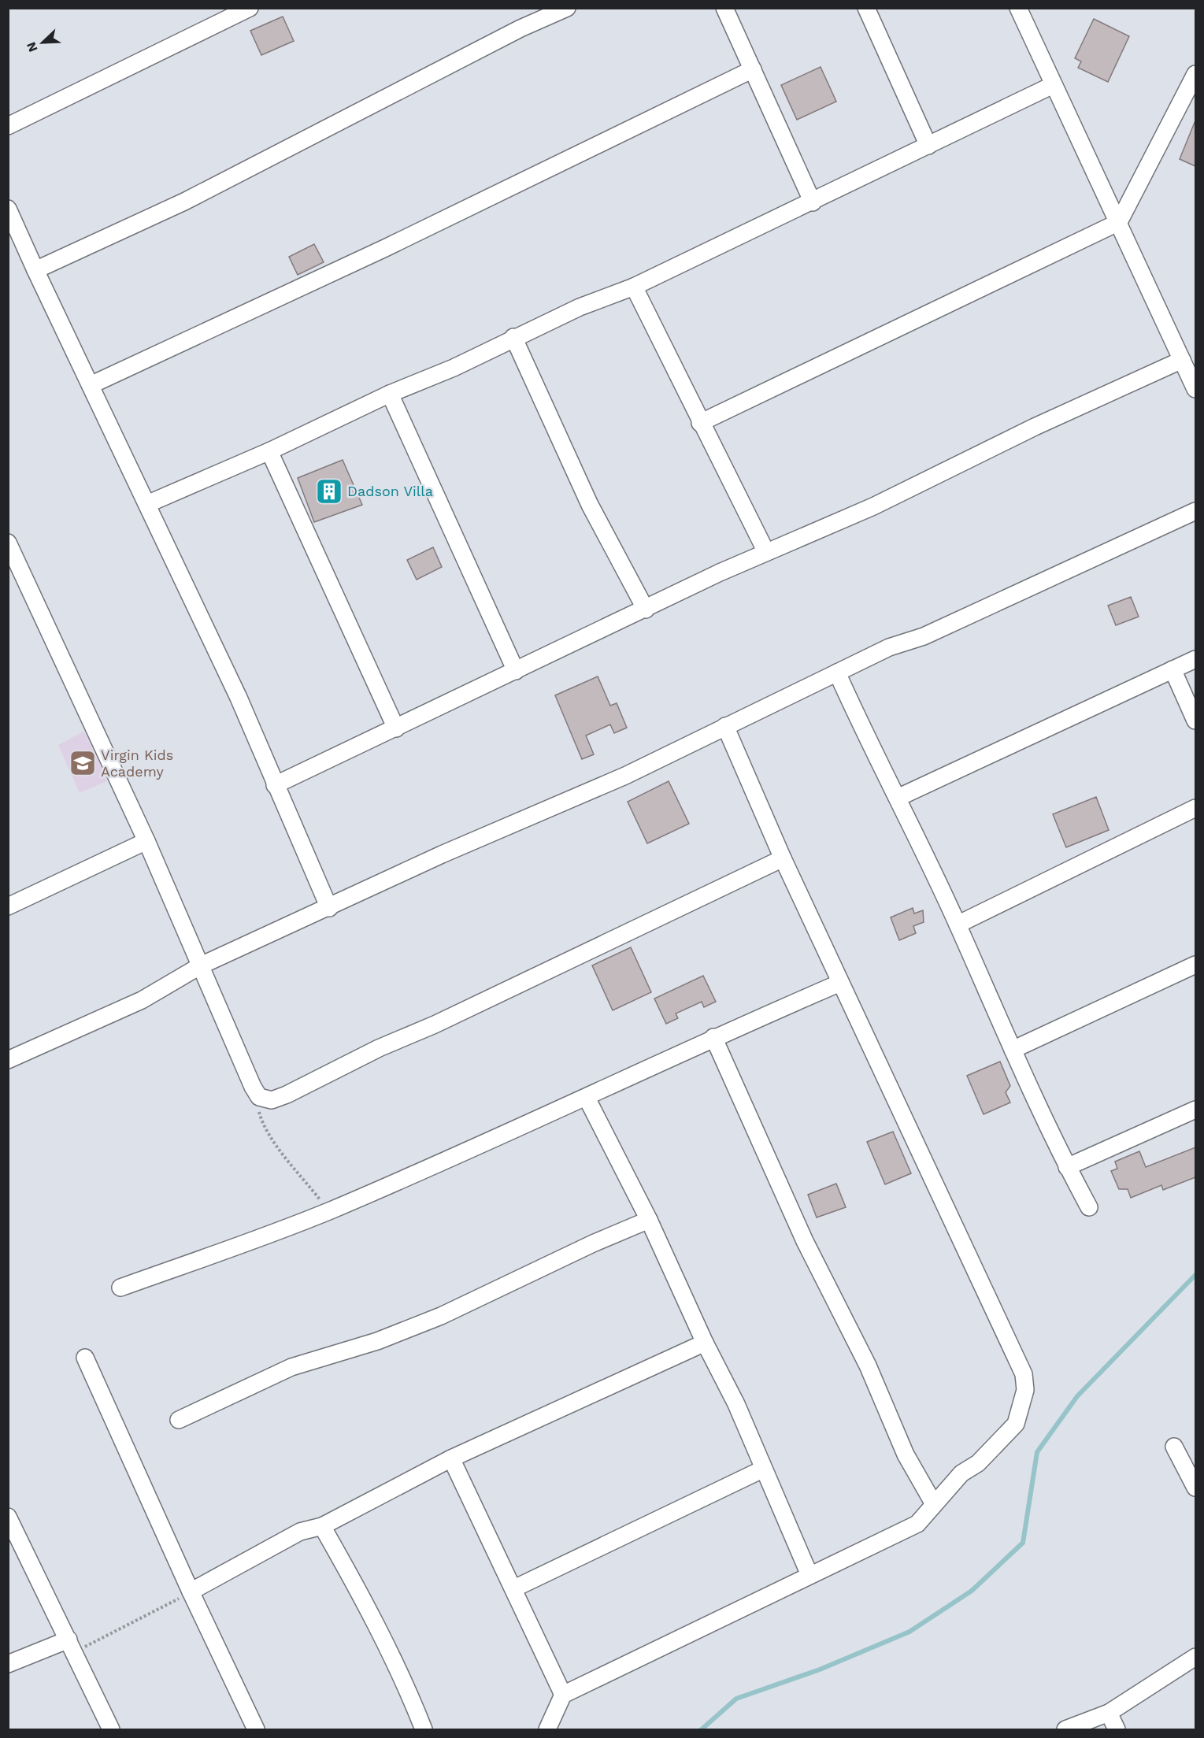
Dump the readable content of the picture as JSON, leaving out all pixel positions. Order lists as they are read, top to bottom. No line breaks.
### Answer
{"places":{"building":["Dadson Villa"],"school or university":["Virgin Kids Academy"]},"north":"bottom left"}
